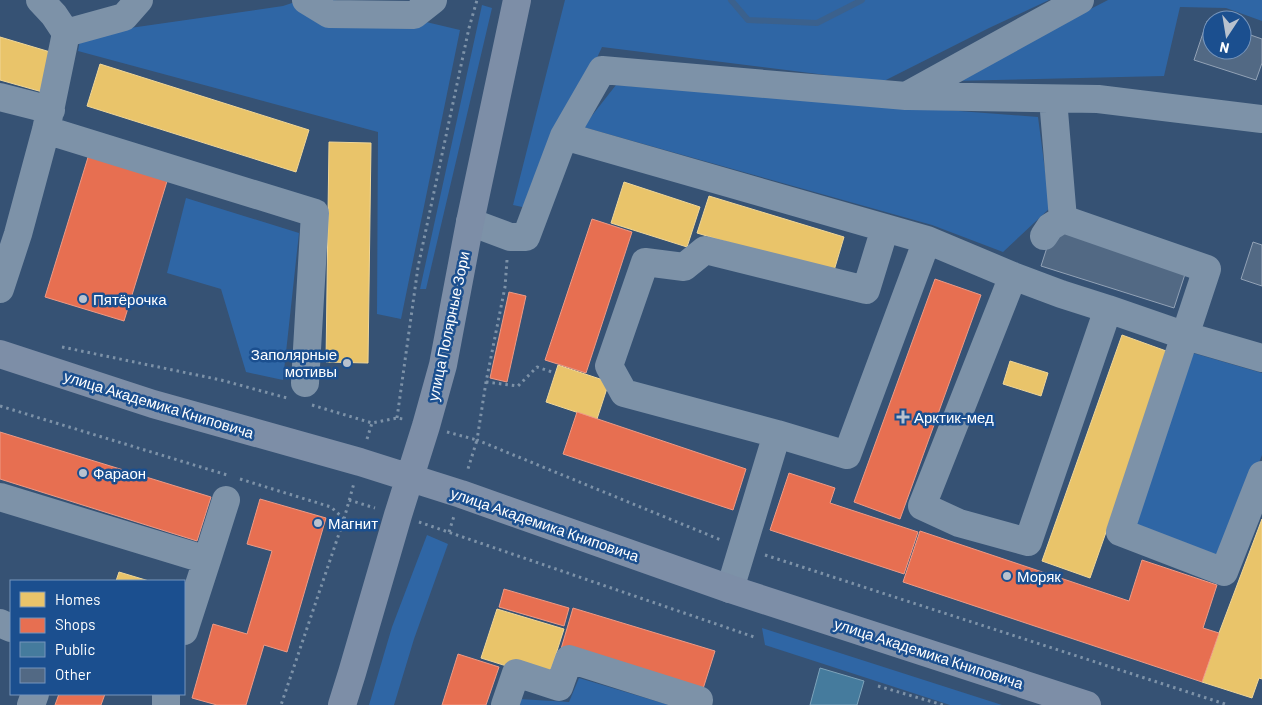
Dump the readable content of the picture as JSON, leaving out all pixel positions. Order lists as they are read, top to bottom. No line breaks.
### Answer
{"streets":{"main road":["улица Полярные Зори","улица Академика Книповича"]},"crossings":[["улица Полярные Зори","улица Академика Книповича"]],"places":{"other":["Пятёрочка","Заполярные мотивы","Фараон","Магнит","Моряк"],"health":["Арктик-мед"]},"legend":["Homes","Shops","Public","Other"],"north":"bottom"}
